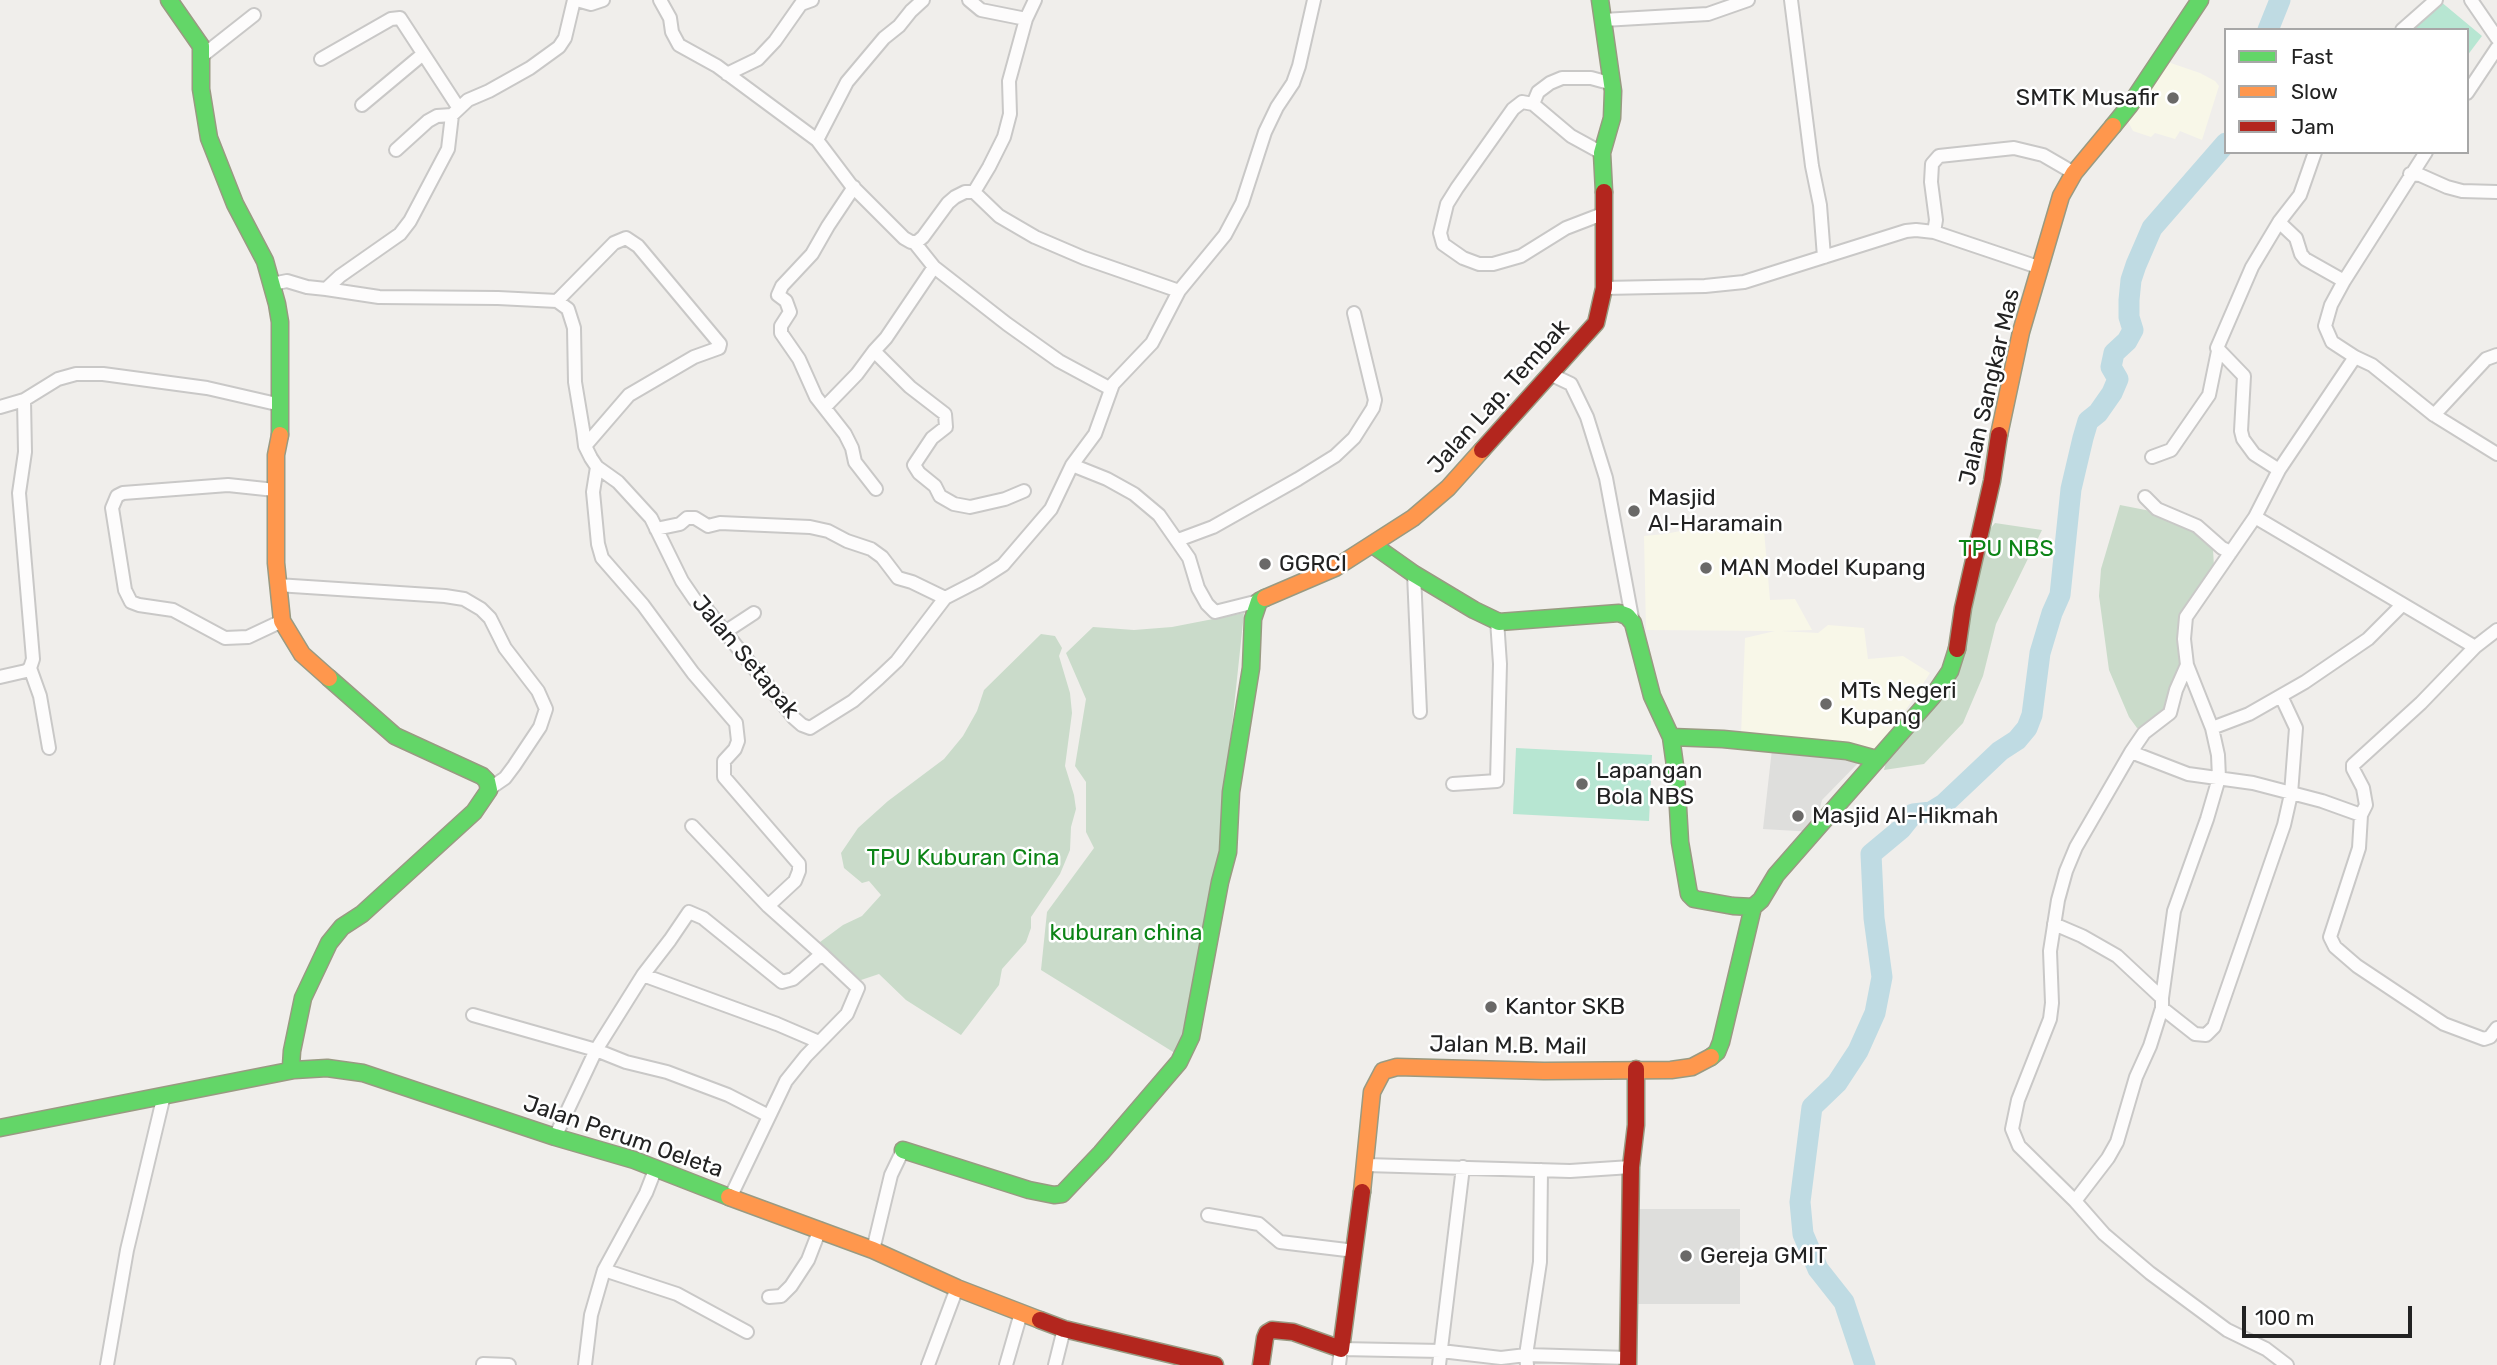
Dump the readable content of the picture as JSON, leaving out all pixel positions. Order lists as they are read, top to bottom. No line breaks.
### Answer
{"streets":{"street":["Jalan Sangkar Mas","Jalan Lap. Tembak","Jalan Setapak","Jalan M.B. Mail","Jalan Perum Oeleta"]},"parks":["TPU NBS","TPU Kuburan Cina","kuburan china"],"places":["SMTK Musafir","Masjid Al-Haramain","GGRCI","MAN Model Kupang","MTs Negeri Kupang","Lapangan Bola NBS","Masjid Al-Hikmah","Kantor SKB","Gereja GMIT"],"legend":["Fast","Slow","Jam"],"scale_bar":"100 m"}
